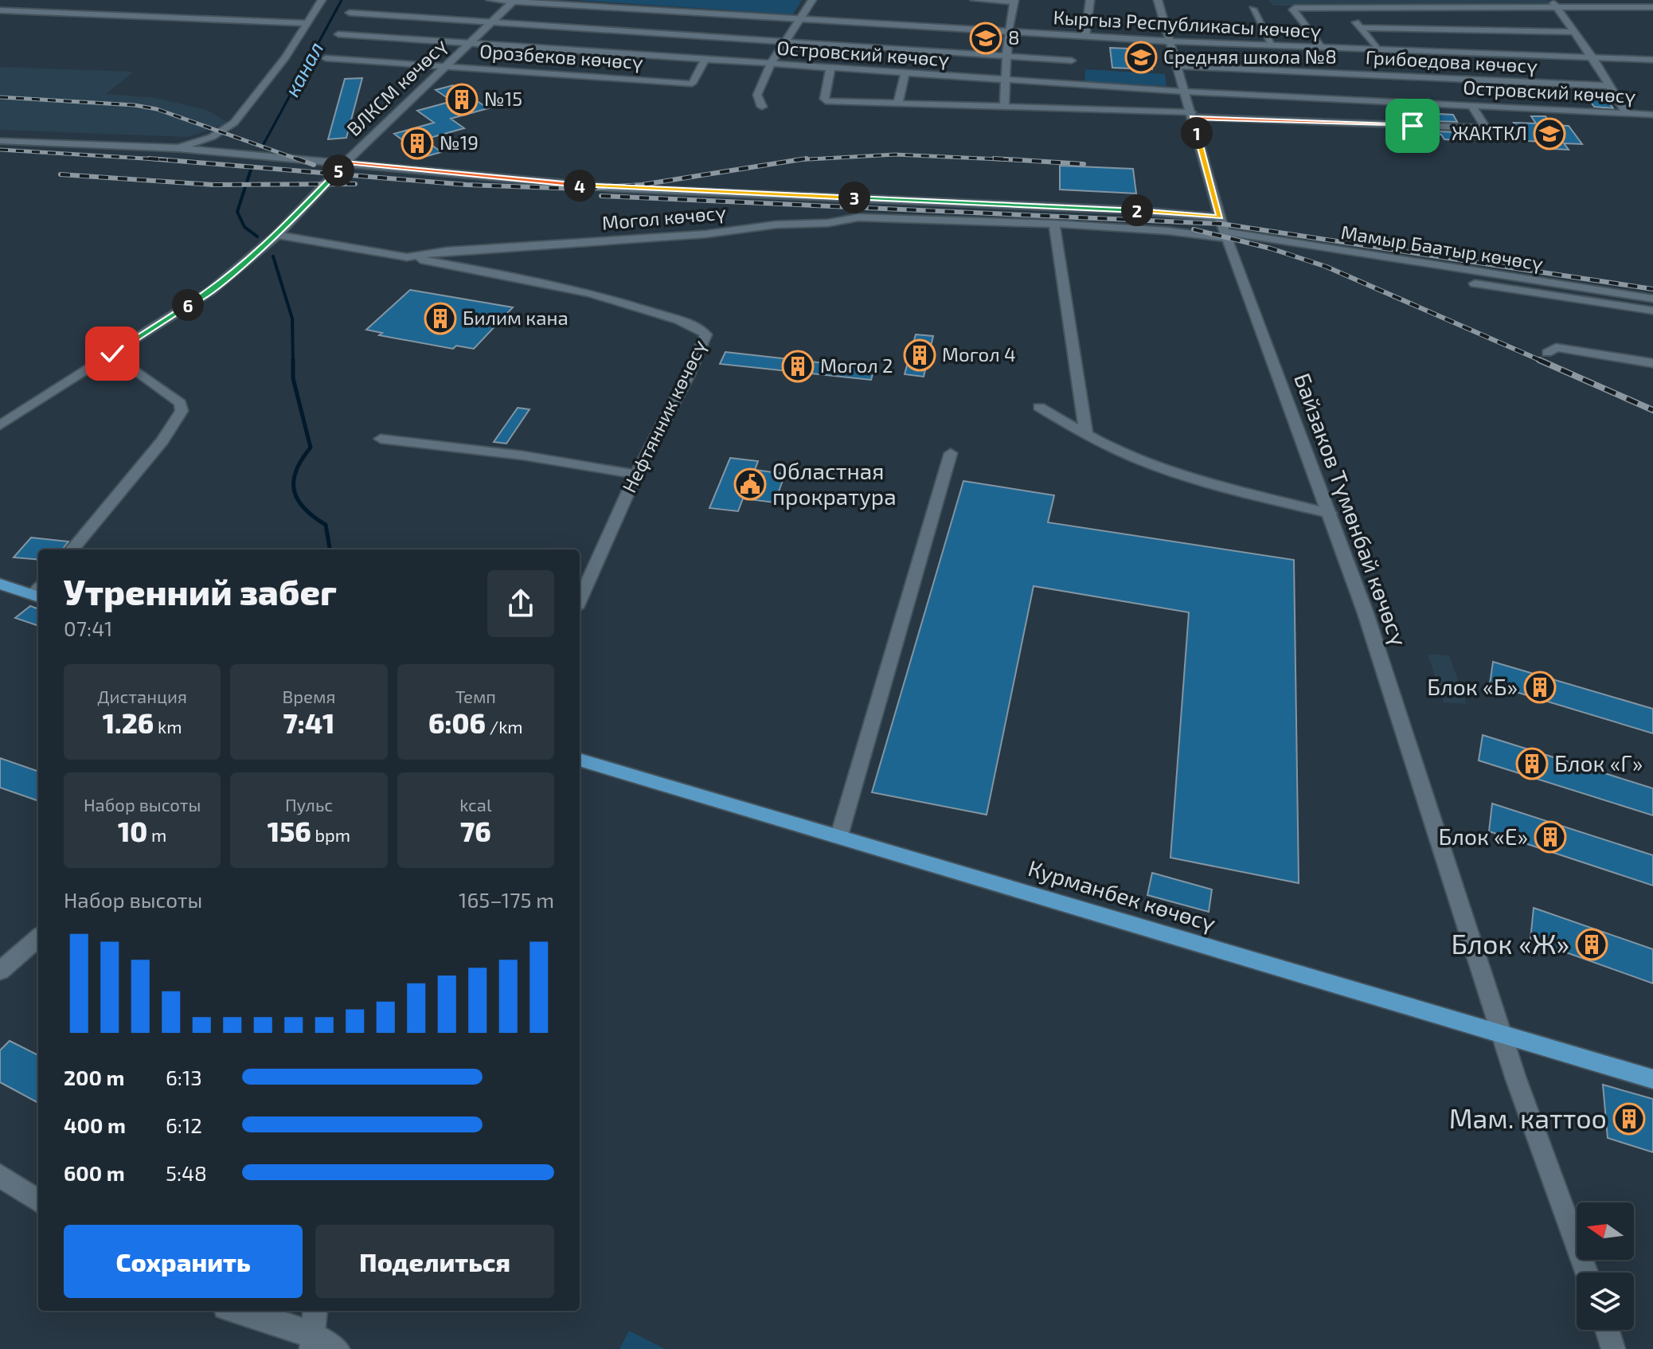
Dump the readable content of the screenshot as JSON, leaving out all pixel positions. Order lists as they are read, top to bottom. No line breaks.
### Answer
{"streets":{"main road":["Курманбек көчөсү"],"street":["Кыргыз Республикасы көчөсү","Островский көчөсү","Орозбеков көчөсү","Грибоедова көчөсү","ВЛКСМ көчөсү","Могол көчөсү","Мамыр Баатыр көчөсү","Нефтянник көчөсү","Байзаков Түмөнбай көчөсү"]},"crossings":[["Кыргыз Республикасы көчөсү","ВЛКСМ көчөсү"],["Кыргыз Республикасы көчөсү","Байзаков Түмөнбай көчөсү"],["Островский көчөсү","Орозбеков көчөсү"],["Островский көчөсү","ВЛКСМ көчөсү"],["Островский көчөсү","Байзаков Түмөнбай көчөсү"],["Орозбеков көчөсү","ВЛКСМ көчөсү"],["Грибоедова көчөсү","Байзаков Түмөнбай көчөсү"],["ВЛКСМ көчөсү","Могол көчөсү"],["Могол көчөсү","Мамыр Баатыр көчөсү"],["Могол көчөсү","Нефтянник көчөсү"],["Могол көчөсү","Байзаков Түмөнбай көчөсү"],["Мамыр Баатыр көчөсү","Байзаков Түмөнбай көчөсү"],["Байзаков Түмөнбай көчөсү","Курманбек көчөсү"]],"water":["канал"],"places":{"school or university":["8","Средняя школа №8","ЖАКТКЛ"],"building":["№15","№19","Билим кана","Могол 4","Могол 2","Блок «Б»","Блок «Г»","Блок «Е»","Блок «Ж»","Мам. каттоо"],"public building":["Областная прократура"]},"north":"left","page":{"pins":["1","5","4","3","2","6"],"heading":["Утренний забег","07:41"],"stats":[["Дистанция","1.26 km"],["Время","7:41"],["Темп","6:06 /km"],["Набор высоты","10 m"],["Пульс","156 bpm"],["kcal","76"]],"chart":["Набор высоты","165–175 m"],"list":[{"name":"200 m","note":"6:13"},{"name":"400 m","note":"6:12"},{"name":"600 m","note":"5:48"}],"buttons":["Сохранить","Поделиться"]}}
